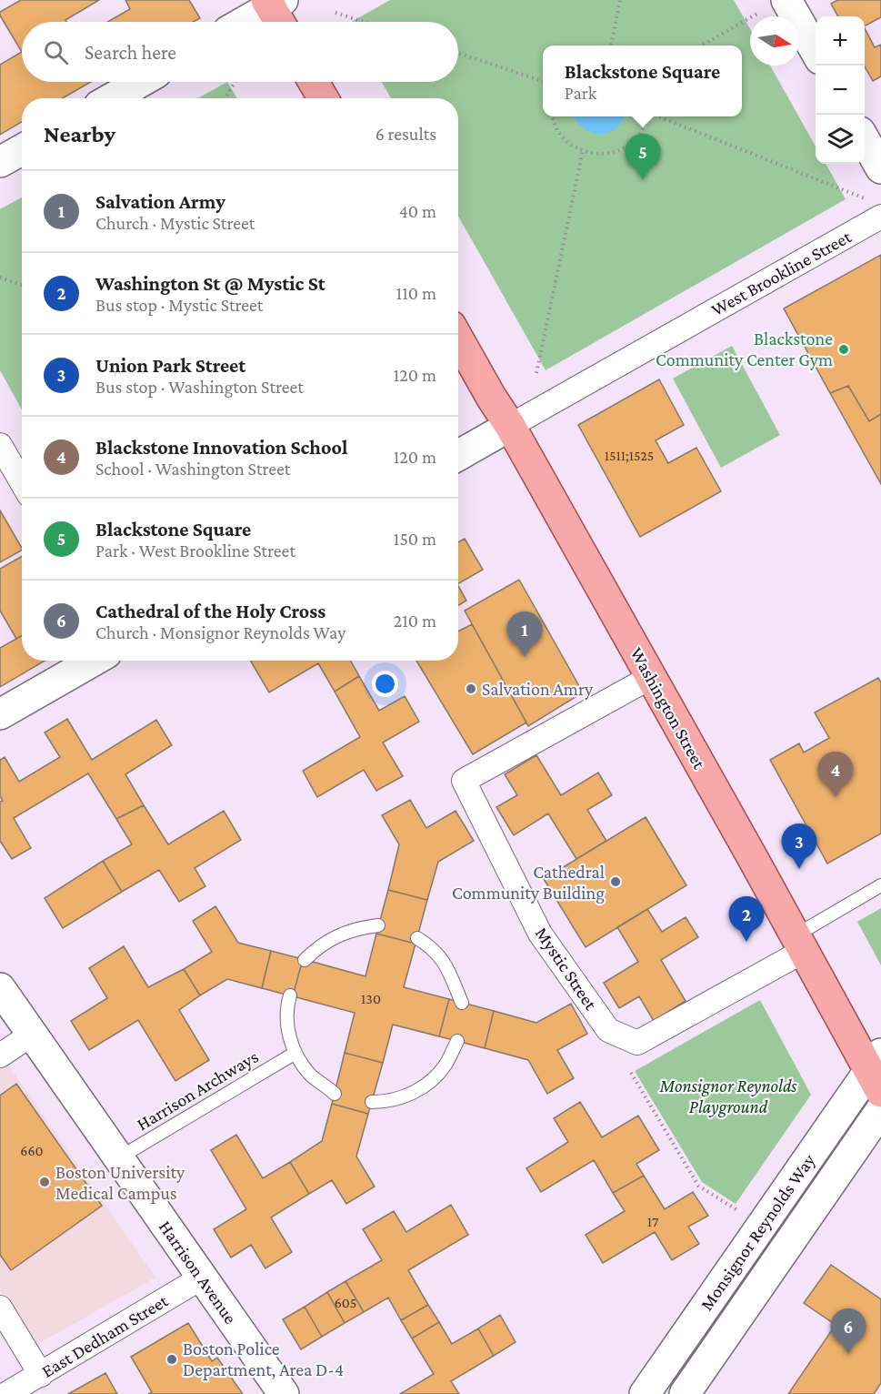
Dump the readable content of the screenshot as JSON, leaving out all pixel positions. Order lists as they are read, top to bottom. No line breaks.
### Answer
{"streets":{"main road":["Washington Street","Monsignor Reynolds Way","Harrison Avenue"],"street":["West Brookline Street","Mystic Street","East Dedham Street"],"lane":["Harrison Archways"]},"crossings":[["West Brookline Street","Washington Street"],["Washington Street","Mystic Street"],["Washington Street","Monsignor Reynolds Way"],["Harrison Archways","Harrison Avenue"],["Harrison Avenue","East Dedham Street"]],"parks":["Monsignor Reynolds Playground"],"places":["Blackstone Community Center Gym","Salvation Amry","Cathedral Community Building","Boston University Medical Campus","Boston Police Department, Area D-4"],"house_numbers":["1511;1525","130","660","17","605"],"north":"right","page":{"map_buttons":["+","−"],"search":"Search here","popup":["Blackstone Square","Park"],"heading":["Nearby","6 results"],"pins":["5","1","4","3","2","6"],"list":[{"mark":"1","name":"Salvation Army","note":"Church · Mystic Street","value":"40 m"},{"mark":"2","name":"Washington St @ Mystic St","note":"Bus stop · Mystic Street","value":"110 m"},{"mark":"3","name":"Union Park Street","note":"Bus stop · Washington Street","value":"120 m"},{"mark":"4","name":"Blackstone Innovation School","note":"School · Washington Street","value":"120 m"},{"mark":"5","name":"Blackstone Square","note":"Park · West Brookline Street","value":"150 m"},{"mark":"6","name":"Cathedral of the Holy Cross","note":"Church · Monsignor Reynolds Way","value":"210 m"}]}}
